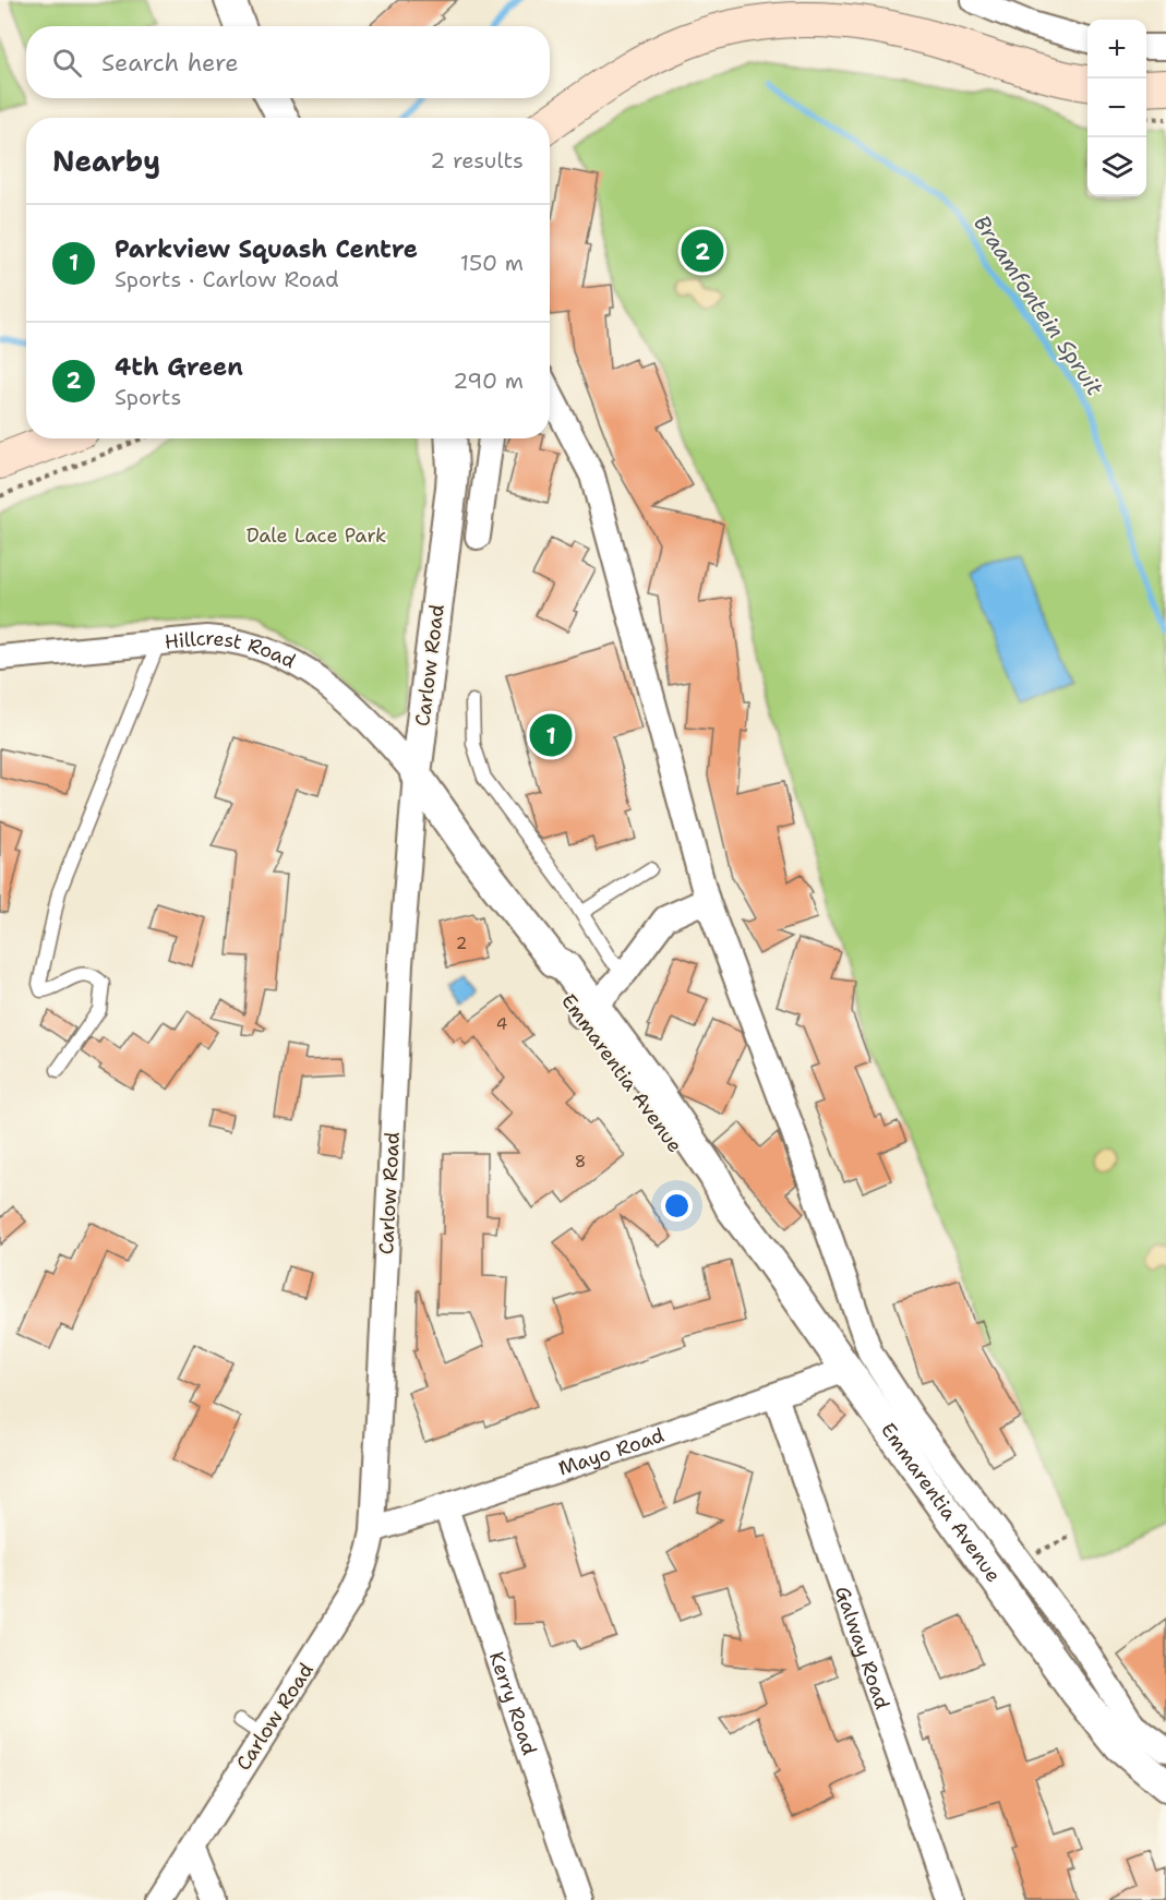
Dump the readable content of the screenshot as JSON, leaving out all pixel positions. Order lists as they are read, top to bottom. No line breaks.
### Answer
{"streets":{"street":["Hillcrest Road","Carlow Road","Emmarentia Avenue","Mayo Road","Galway Road","Kerry Road"]},"crossings":[["Hillcrest Road","Carlow Road"],["Hillcrest Road","Emmarentia Avenue"],["Carlow Road","Emmarentia Avenue"],["Carlow Road","Mayo Road"],["Emmarentia Avenue","Mayo Road"],["Mayo Road","Galway Road"],["Mayo Road","Kerry Road"]],"water":["Braamfontein Spruit"],"parks":["Dale Lace Park"],"house_numbers":["2","4","8"],"page":{"map_buttons":["+","−"],"search":"Search here","heading":["Nearby","2 results"],"list":[{"mark":"1","name":"Parkview Squash Centre","note":"Sports · Carlow Road","value":"150 m"},{"mark":"2","name":"4th Green","note":"Sports","value":"290 m"}],"pins":["2","1"]}}
